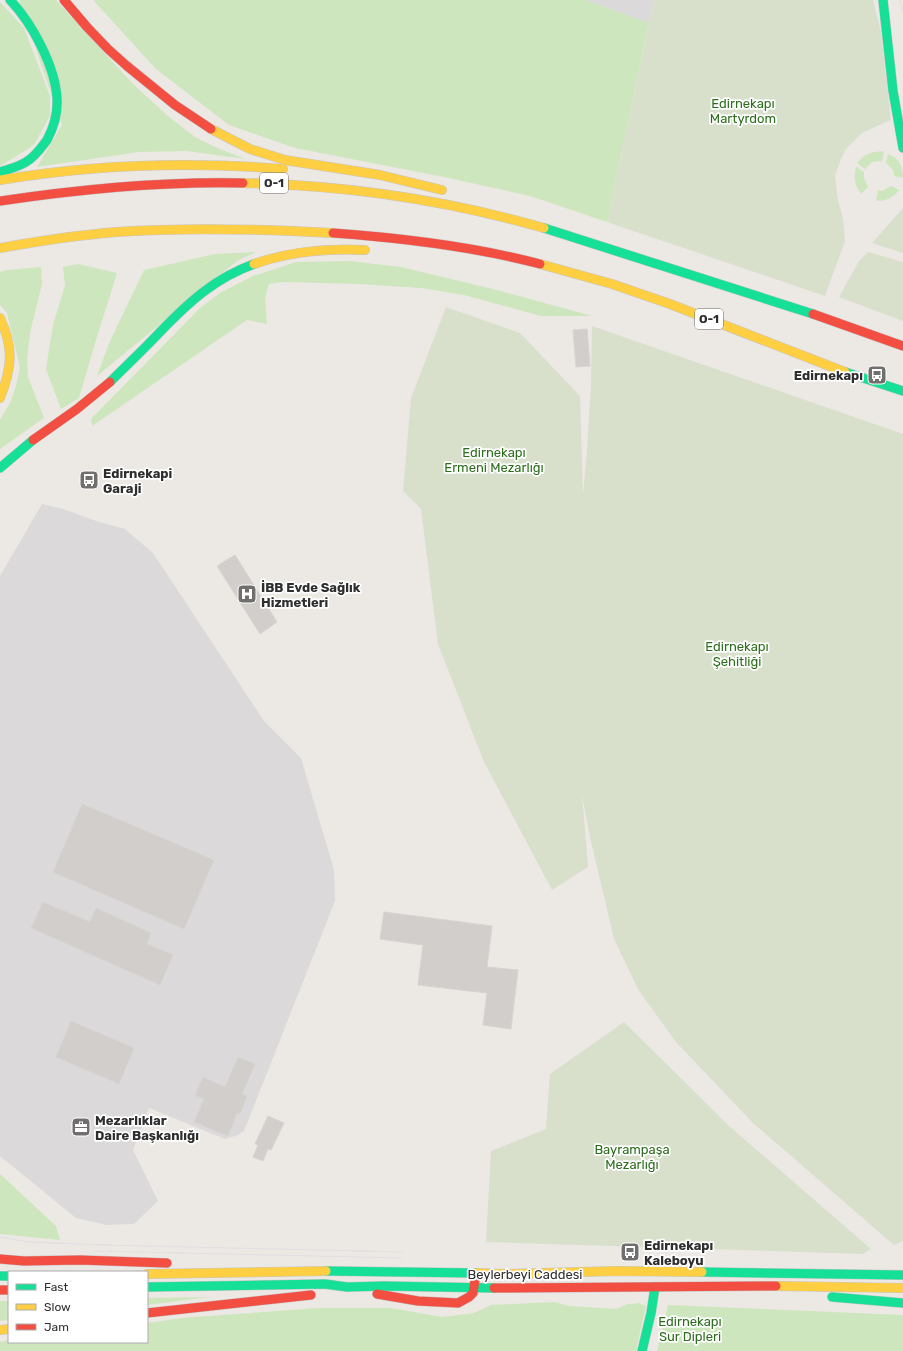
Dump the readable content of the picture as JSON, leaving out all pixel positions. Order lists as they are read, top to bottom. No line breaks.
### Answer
{"streets":{"main road":["O-1","Beylerbeyi Caddesi"]},"parks":["Edirnekapı Martyrdom","Edirnekapı Ermeni Mezarlığı","Edirnekapı Şehitliği","Bayrampaşa Mezarlığı","Edirnekapı Sur Dipleri"],"places":{"bus stop":["Edirnekapı","Edirnekapi Garaji","Edirnekapı Kaleboyu"],"hospital":["İBB Evde Sağlık Hizmetleri"],"office":["Mezarlıklar Daire Başkanlığı"]},"legend":["Fast","Slow","Jam"]}
